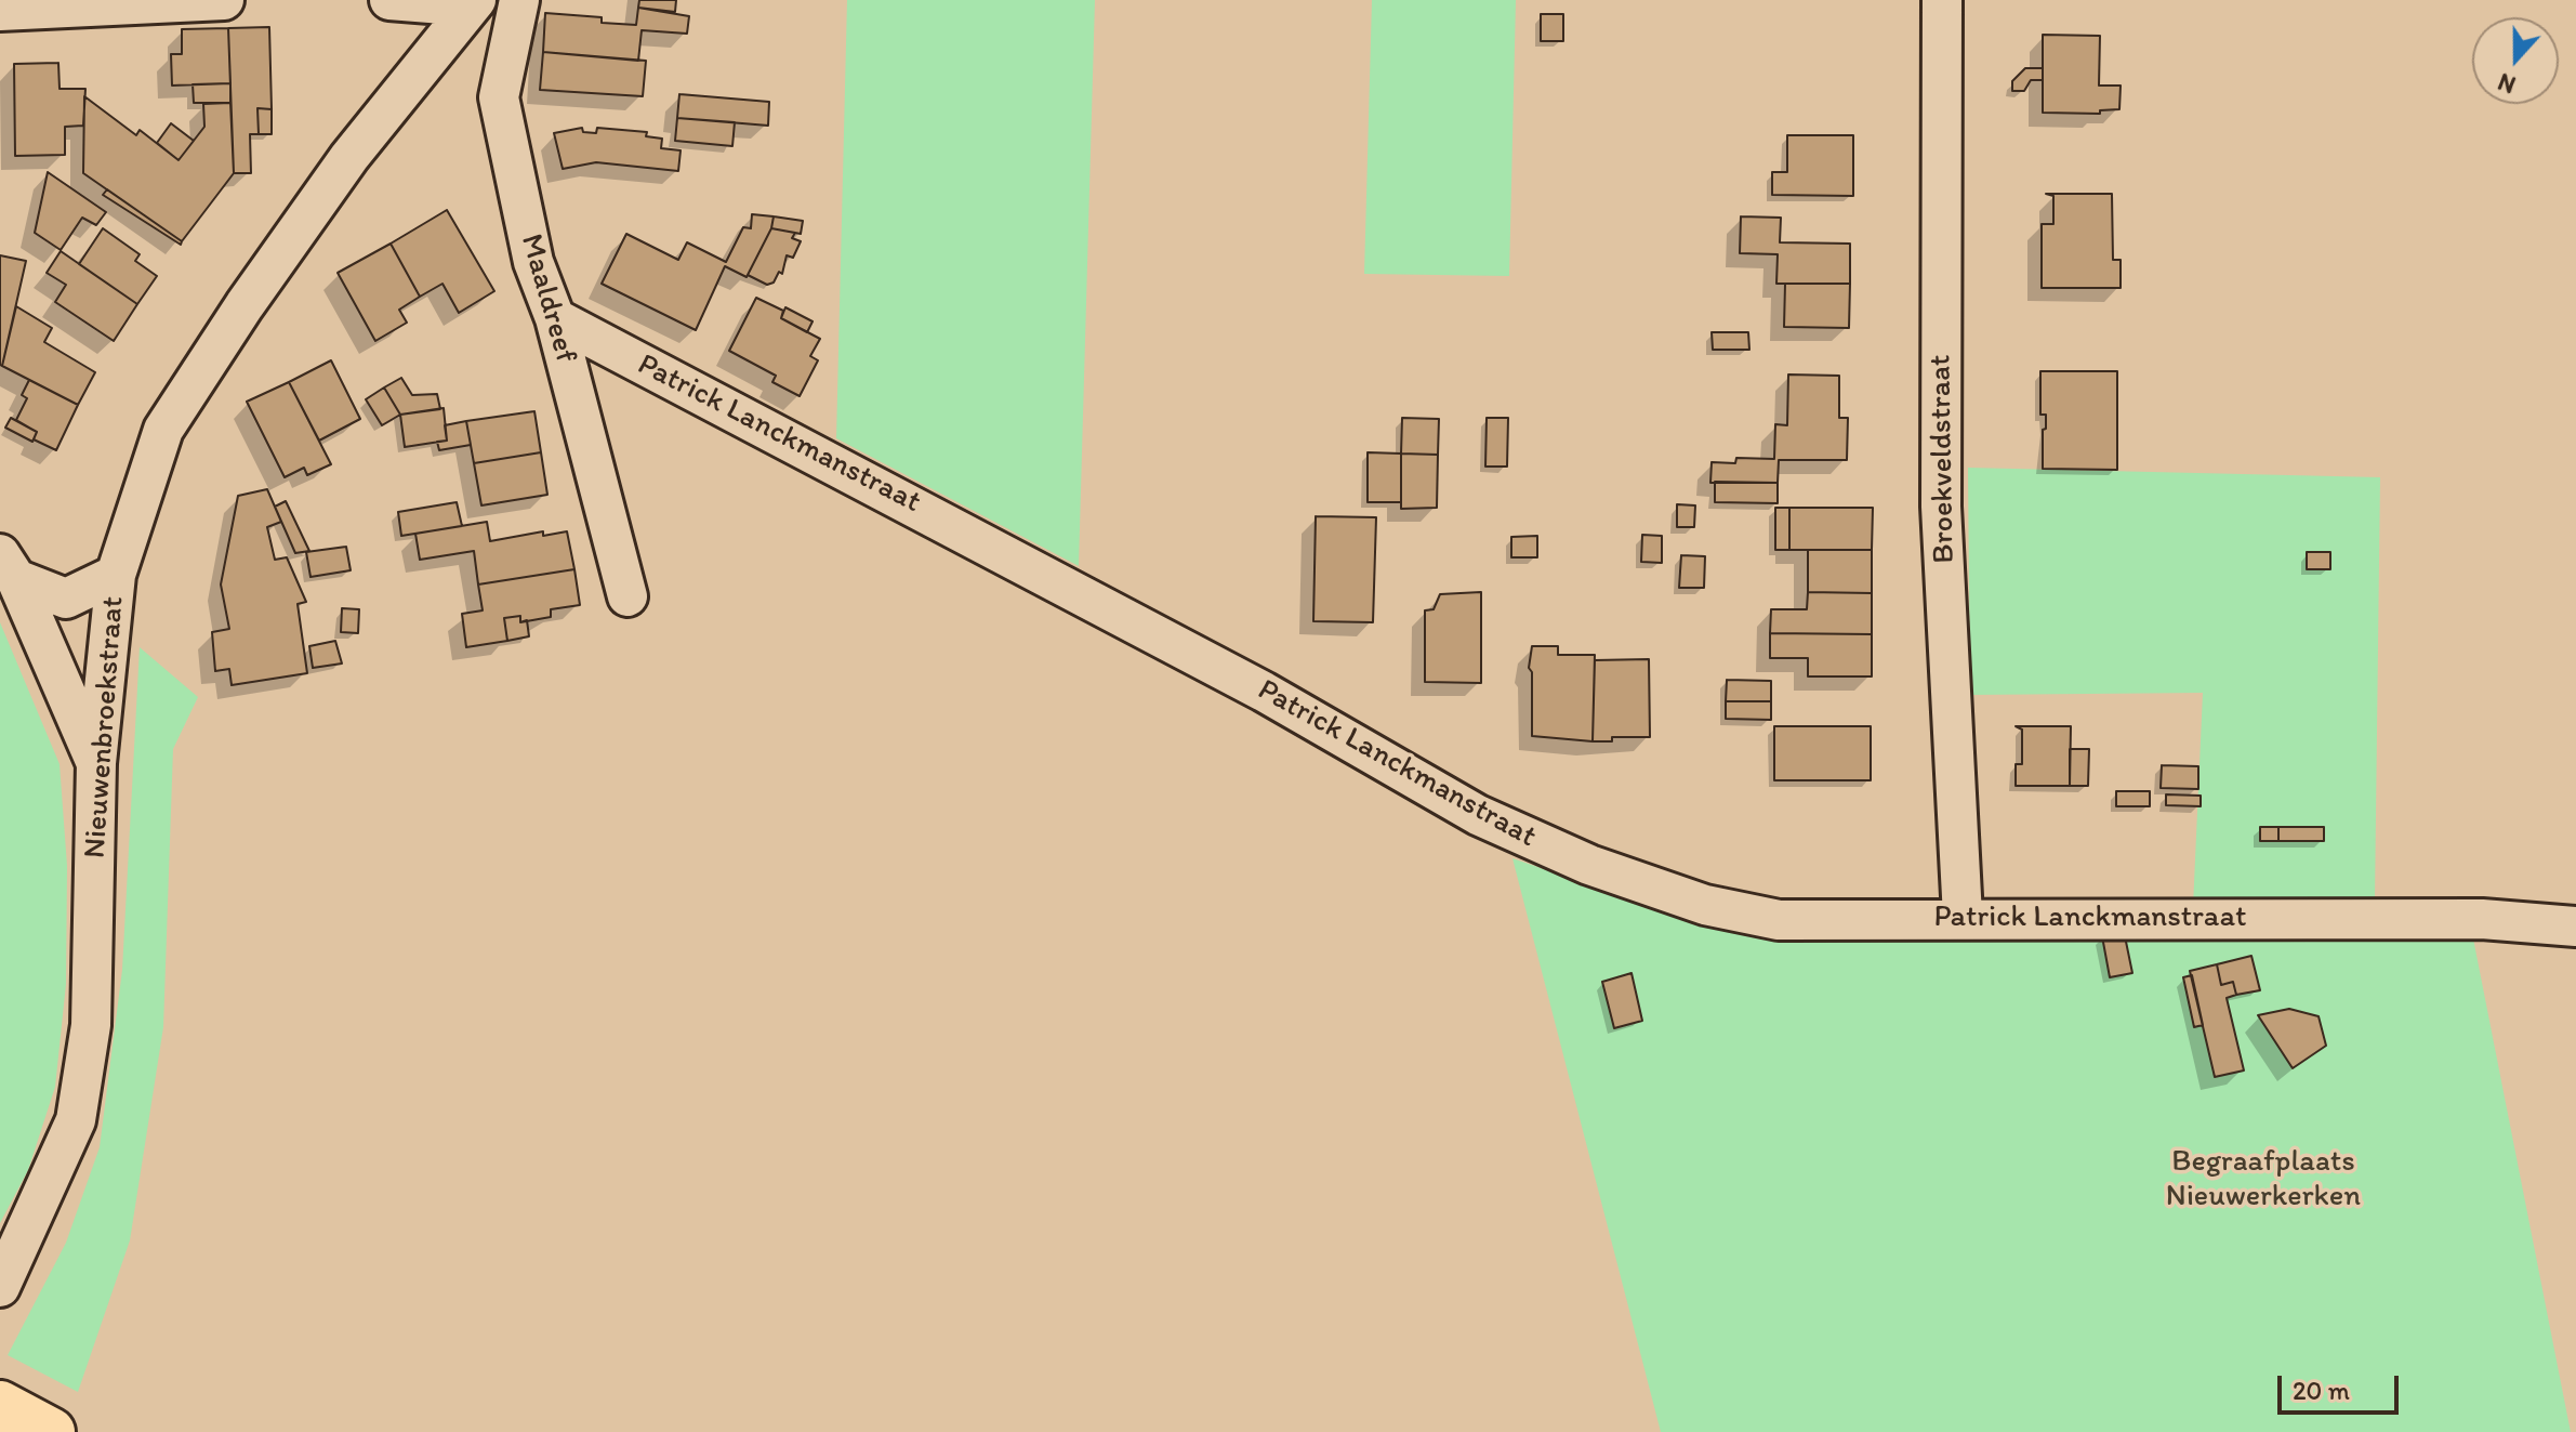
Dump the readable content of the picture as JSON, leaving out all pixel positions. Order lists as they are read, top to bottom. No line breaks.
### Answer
{"streets":{"street":["Maaldreef","Patrick Lanckmanstraat","Broekveldstraat","Nieuwenbroekstraat"]},"crossings":[["Maaldreef","Patrick Lanckmanstraat"],["Patrick Lanckmanstraat","Broekveldstraat"]],"parks":["Begraafplaats Nieuwerkerken"],"scale_bar":"20 m","north":"bottom"}
